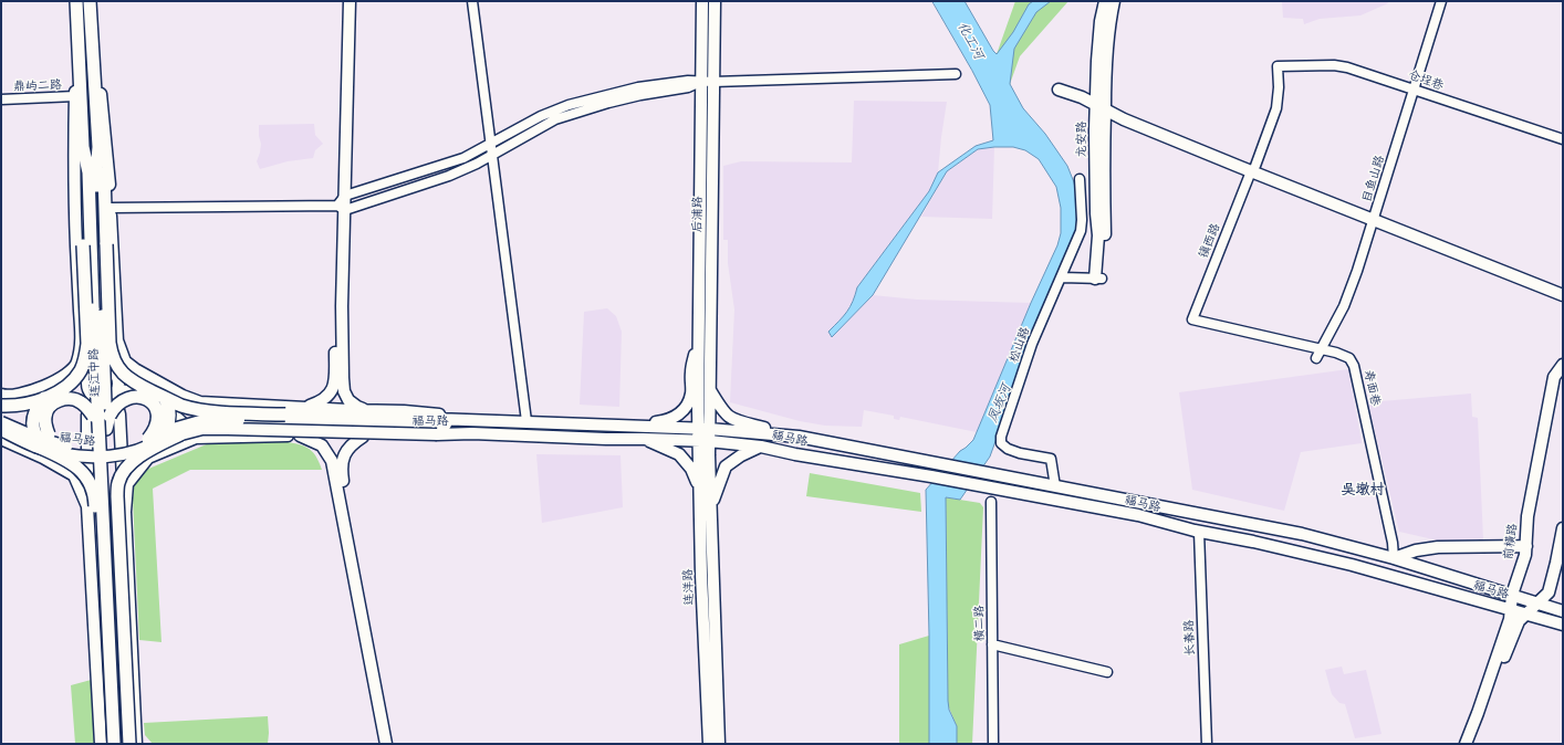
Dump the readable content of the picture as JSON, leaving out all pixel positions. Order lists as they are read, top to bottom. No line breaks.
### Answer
{"streets":{"highway":["连江中路"],"main road":["龙安路","后浦路","福马路","前横路","连洋路"],"street":["仓埕巷","鼎屿二路","目鱼山路","镇西路","松山路","寿面巷","横二路","长春路"]},"crossings":[["仓埕巷","目鱼山路"],["仓埕巷","镇西路"],["目鱼山路","寿面巷"],["后浦路","福马路"],["后浦路","连洋路"],["镇西路","寿面巷"],["松山路","福马路"],["寿面巷","福马路"],["福马路","前横路"],["福马路","连洋路"],["福马路","长春路"]],"districts":["吴墩村"],"water":["化工河","凤坂河"]}
